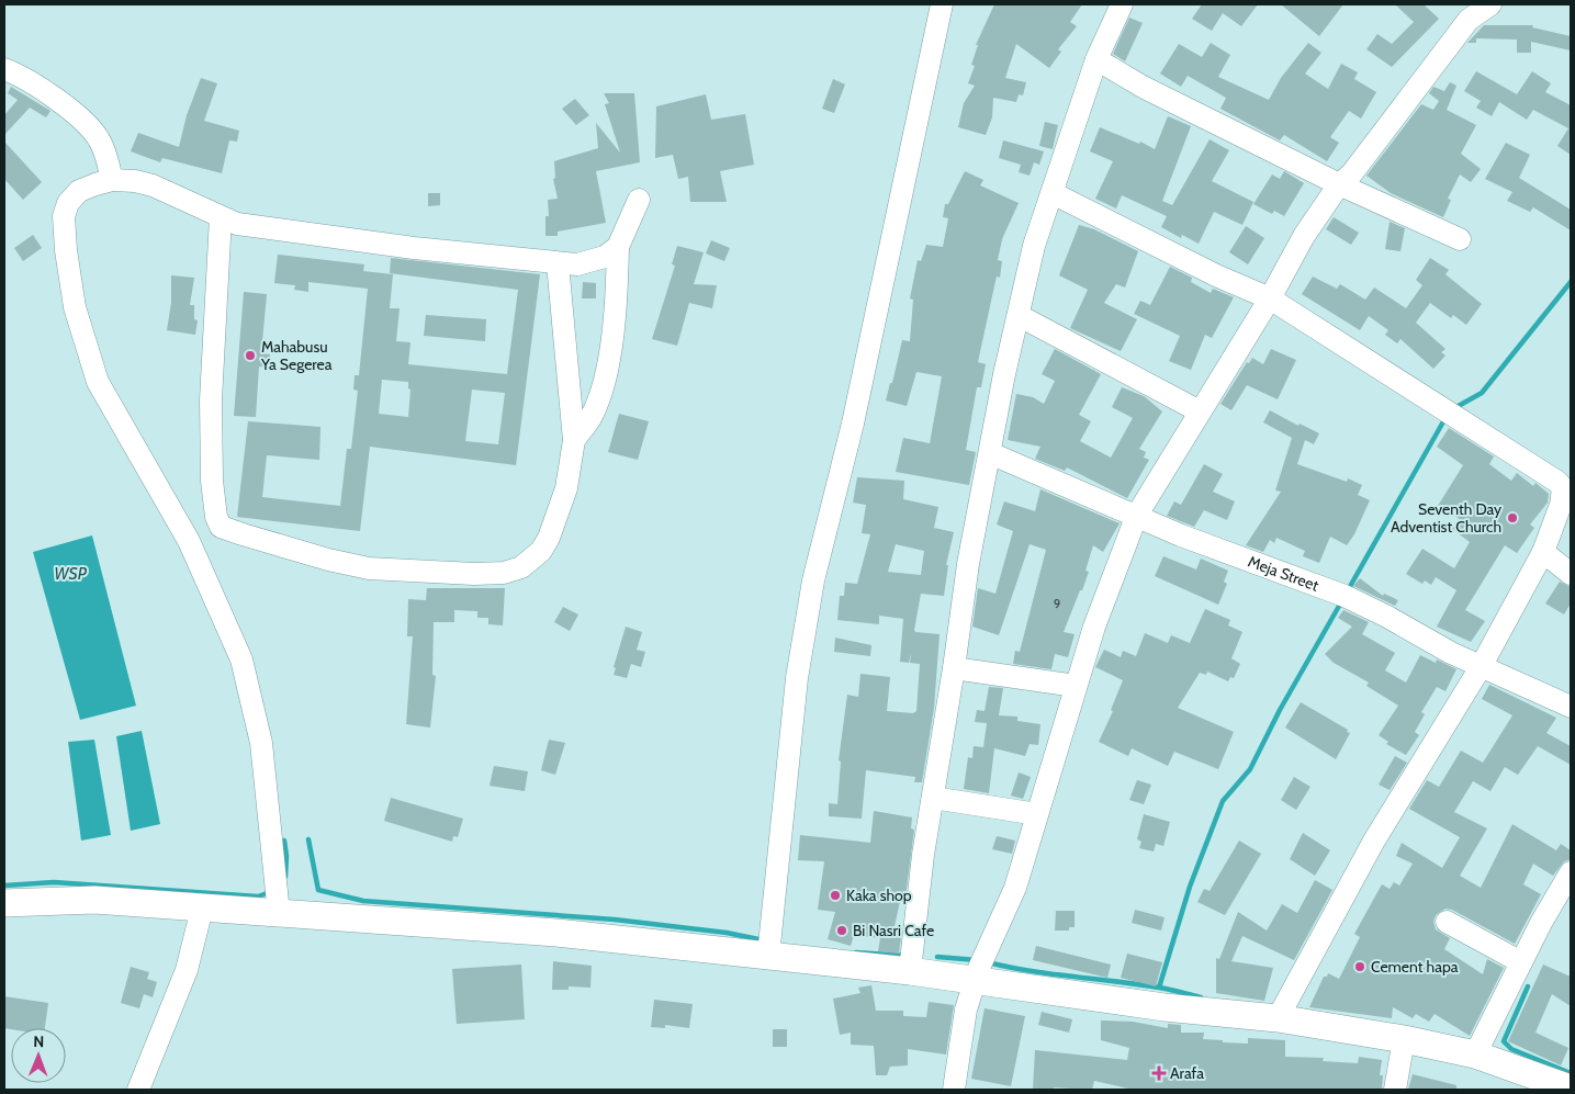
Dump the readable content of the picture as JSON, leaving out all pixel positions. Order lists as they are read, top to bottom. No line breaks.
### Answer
{"streets":{"street":["Meja Street"]},"water":["WSP"],"places":{"other":["Mahabusu Ya Segerea","Seventh Day Adventist Church","Kaka shop","Bi Nasri Cafe","Cement hapa"],"health":["Arafa"]},"house_numbers":["9"],"north":"top"}
